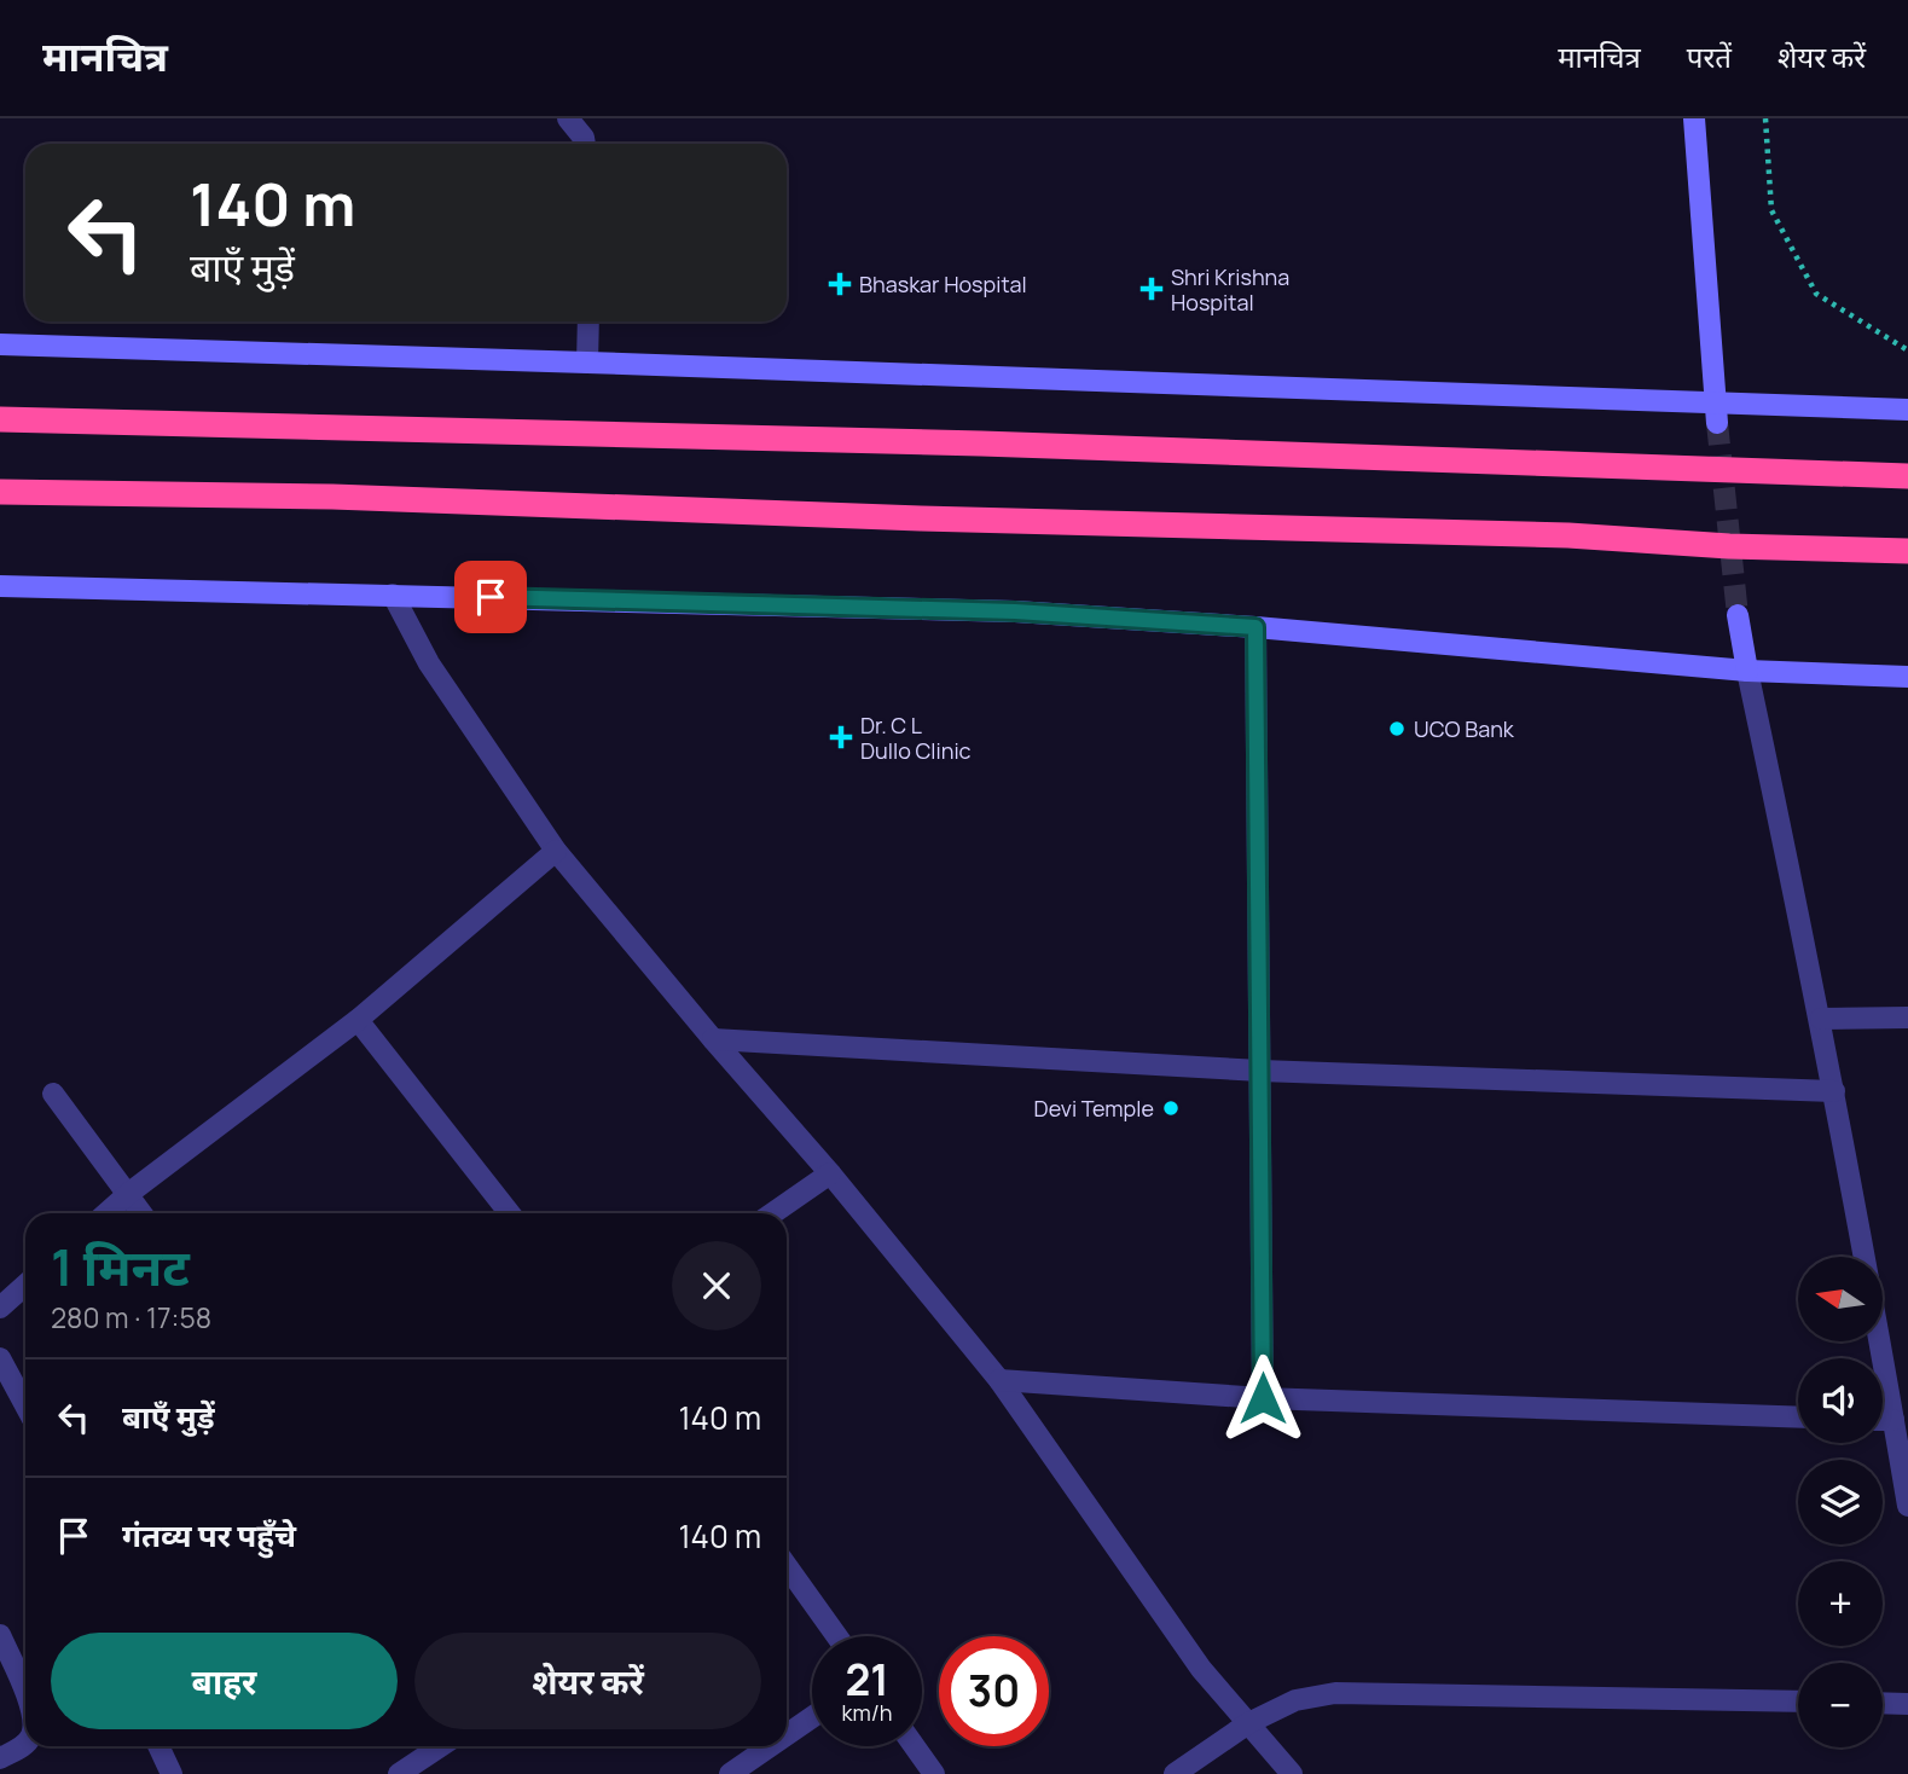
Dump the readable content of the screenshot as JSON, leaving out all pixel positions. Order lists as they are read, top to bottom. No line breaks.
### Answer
{"places":{"health":["Bhaskar Hospital","Shri Krishna Hospital","Dr. C L Dullo Clinic"],"other":["UCO Bank","Devi Temple"]},"north":"left","page":{"header":"मानचित्र","nav":["मानचित्र","परतें","शेयर करें"],"turn":["140 m","बाएँ मुड़ें"],"heading":["1 मिनट","280 m · 17:58"],"map_buttons":["+","−"],"list":[{"name":"बाएँ मुड़ें","value":"140 m"},{"name":"गंतव्य पर पहुँचे","value":"140 m"}],"buttons":["बाहर","शेयर करें"],"speed":"21 km/h","limit":"30"}}
